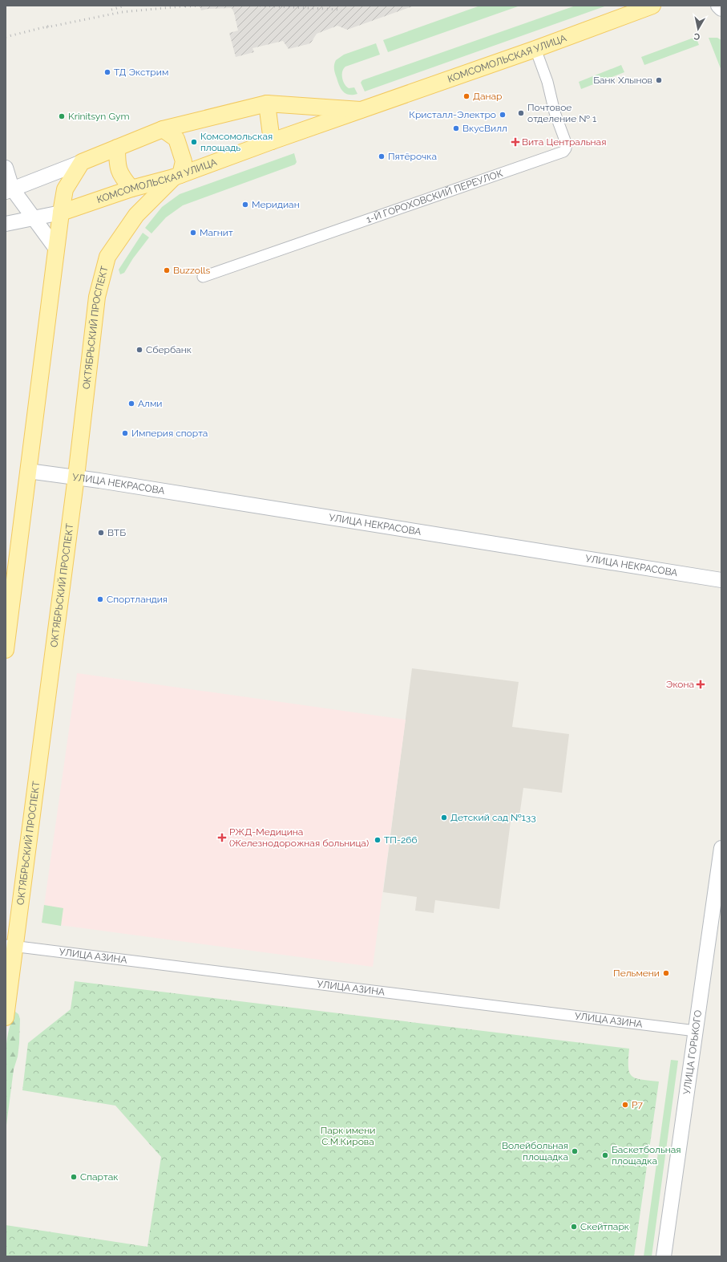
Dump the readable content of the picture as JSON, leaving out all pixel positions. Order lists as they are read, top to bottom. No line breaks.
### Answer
{"streets":{"main road":["КОМСОМОЛЬСКАЯ УЛИЦА","ОКТЯБРЬСКИЙ ПРОСПЕКТ"],"street":["1-Й ГОРОХОВСКИЙ ПЕРЕУЛОК","УЛИЦА НЕКРАСОВА","УЛИЦА АЗИНА","УЛИЦА ГОРЬКОГО"]},"crossings":[["КОМСОМОЛЬСКАЯ УЛИЦА","1-Й ГОРОХОВСКИЙ ПЕРЕУЛОК"],["КОМСОМОЛЬСКАЯ УЛИЦА","ОКТЯБРЬСКИЙ ПРОСПЕКТ"],["ОКТЯБРЬСКИЙ ПРОСПЕКТ","УЛИЦА НЕКРАСОВА"],["ОКТЯБРЬСКИЙ ПРОСПЕКТ","УЛИЦА АЗИНА"],["УЛИЦА АЗИНА","УЛИЦА ГОРЬКОГО"]],"parks":["Парк имени С.М.Кирова"],"places":{"other":["ТД Экстрим","Банк Хлынов","Данар","Почтовое отделение № 1","Кристалл-Электро","Krinitsyn Gym","ВкусВилл","Комсомольская площадь","Пятёрочка","Меридиан","Магнит","Buzzolls","Сбербанк","Алми","Империя спорта","ВТБ","Спортландия","Детский сад №133","ТП-266","Пельмени","Р7","Волейбольная площадка","Баскетбольная площадка","Спартак","Скейтпарк"],"health":["Вита Центральная","Экона","РЖД-Медицина (Железнодорожная больница)"]},"north":"bottom"}
